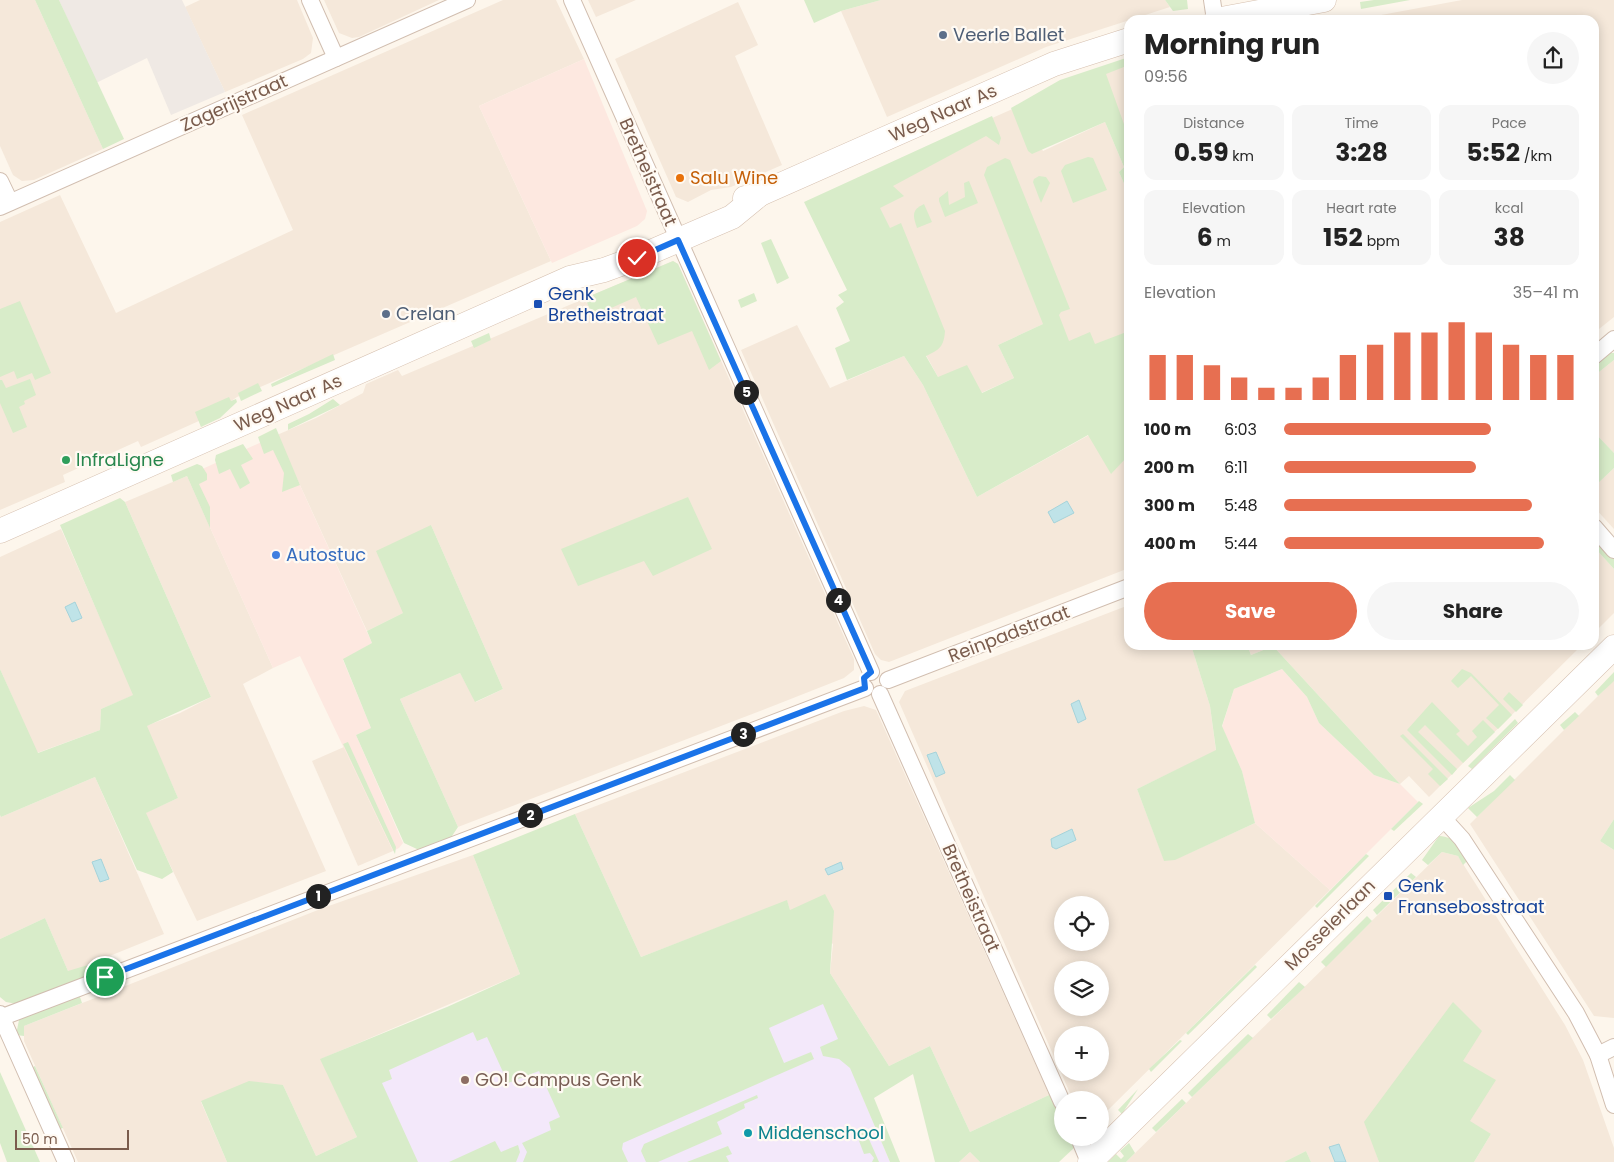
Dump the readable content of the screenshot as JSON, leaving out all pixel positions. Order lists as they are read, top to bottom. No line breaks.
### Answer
{"streets":{"main road":["Weg Naar As","Mosselerlaan"],"street":["Zagerijstraat","Bretheistraat","Reinpadstraat"]},"crossings":[["Weg Naar As","Bretheistraat"],["Bretheistraat","Reinpadstraat"]],"places":{"other":["Veerle Ballet","Salu Wine","Crelan","InfraLigne","Autostuc","GO! Campus Genk","Middenschool"],"transit":["Genk Bretheistraat","Genk Fransebosstraat"]},"scale_bar":"50 m","page":{"heading":["Morning run","09:56"],"stats":[["Distance","0.59 km"],["Time","3:28"],["Pace","5:52 /km"],["Elevation","6 m"],["Heart rate","152 bpm"],["kcal","38"]],"chart":["Elevation","35–41 m"],"pins":["5","4","3","2","1"],"list":[{"name":"100 m","note":"6:03"},{"name":"200 m","note":"6:11"},{"name":"300 m","note":"5:48"},{"name":"400 m","note":"5:44"}],"buttons":["Save","Share"],"map_buttons":["+","−"],"scale":"50 m"}}
